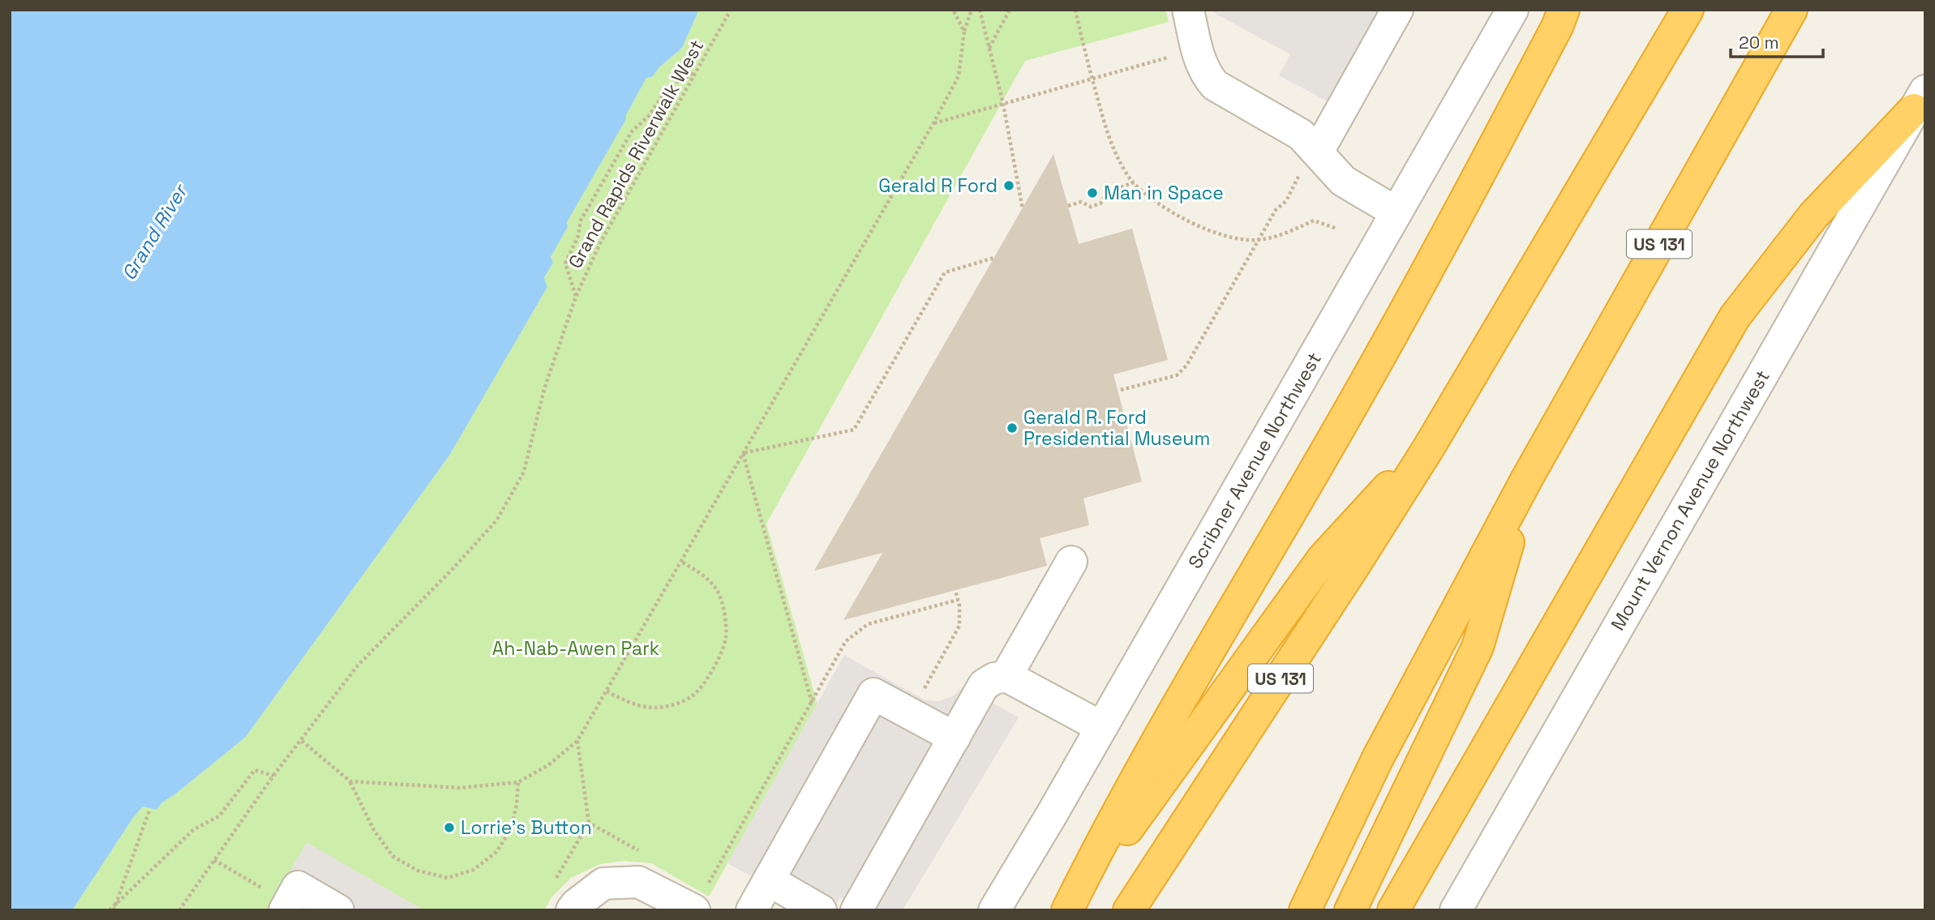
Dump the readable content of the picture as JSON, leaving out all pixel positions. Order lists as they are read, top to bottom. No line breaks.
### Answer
{"streets":{"highway":["US 131"],"street":["Scribner Avenue Northwest","Mount Vernon Avenue Northwest"],"path":["Grand Rapids Riverwalk West"]},"water":["Grand River"],"parks":["Ah-Nab-Awen Park"],"places":["Gerald R Ford","Man in Space","Gerald R. Ford Presidential Museum","Lorrie's Button"],"scale_bar":"20 m"}
